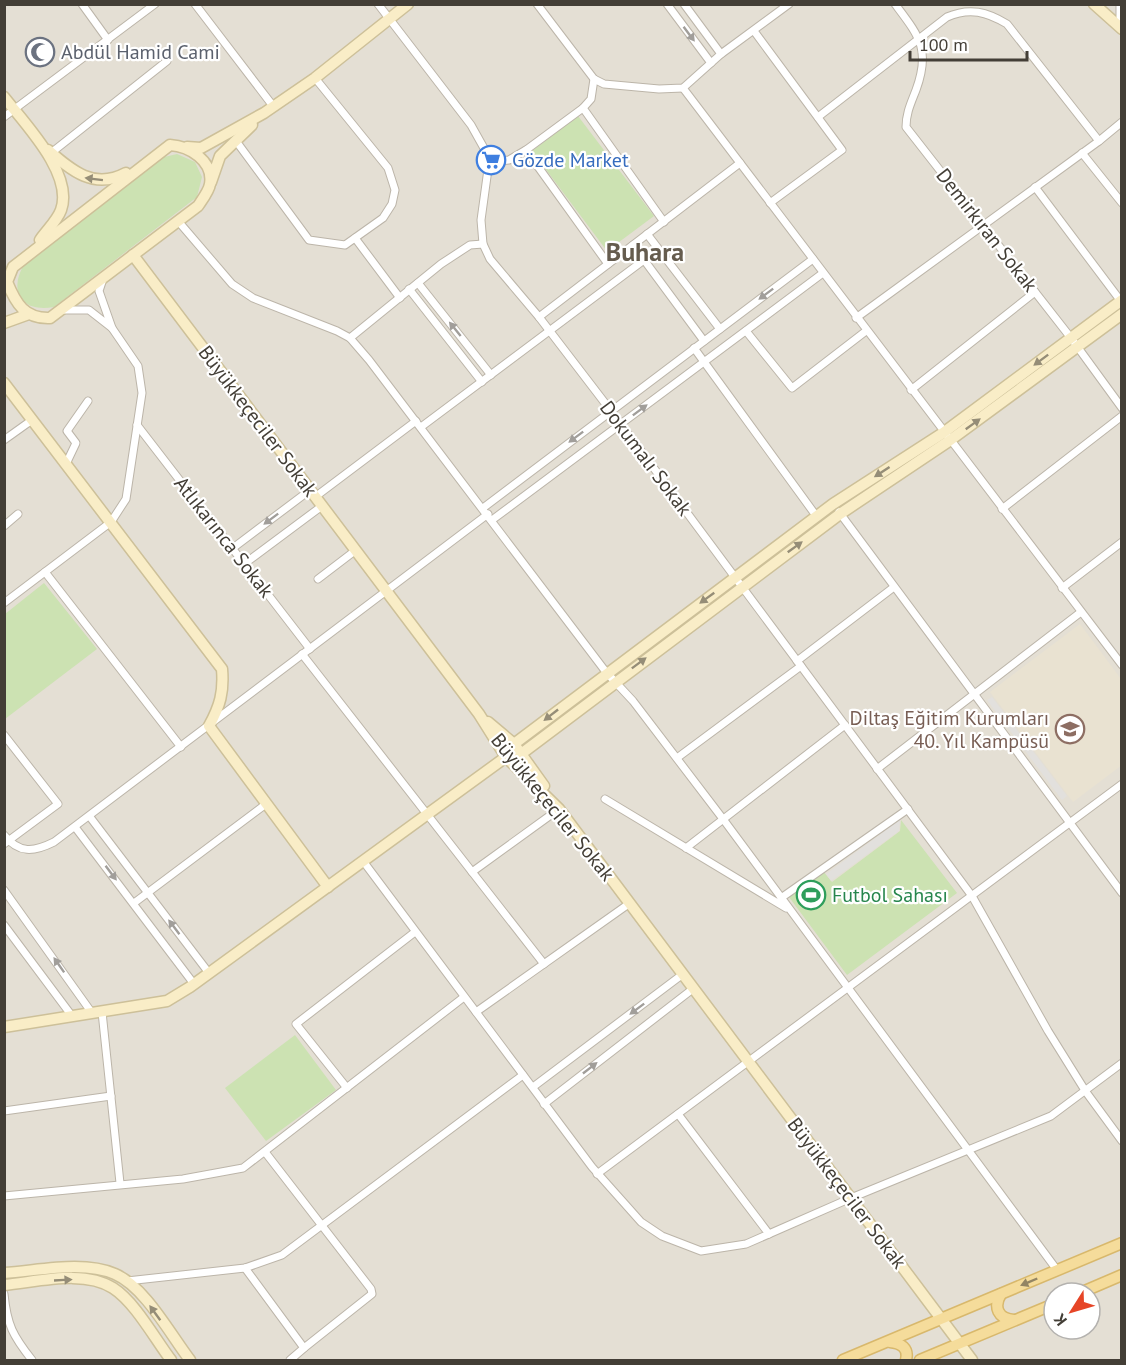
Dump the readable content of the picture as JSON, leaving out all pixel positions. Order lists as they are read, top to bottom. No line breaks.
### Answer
{"streets":{"street":["Demirkıran Sokak","Büyükkeçeciler Sokak","Dokumalı Sokak","Atlıkarınca Sokak"]},"districts":["Buhara"],"places":{"mosque":["Abdül Hamid Cami"],"supermarket":["Gözde Market"],"school or university":["Diltaş Eğitim Kurumları 40. Yıl Kampüsü"],"sports":["Futbol Sahası"]},"scale_bar":"100 m","north":"bottom left"}
